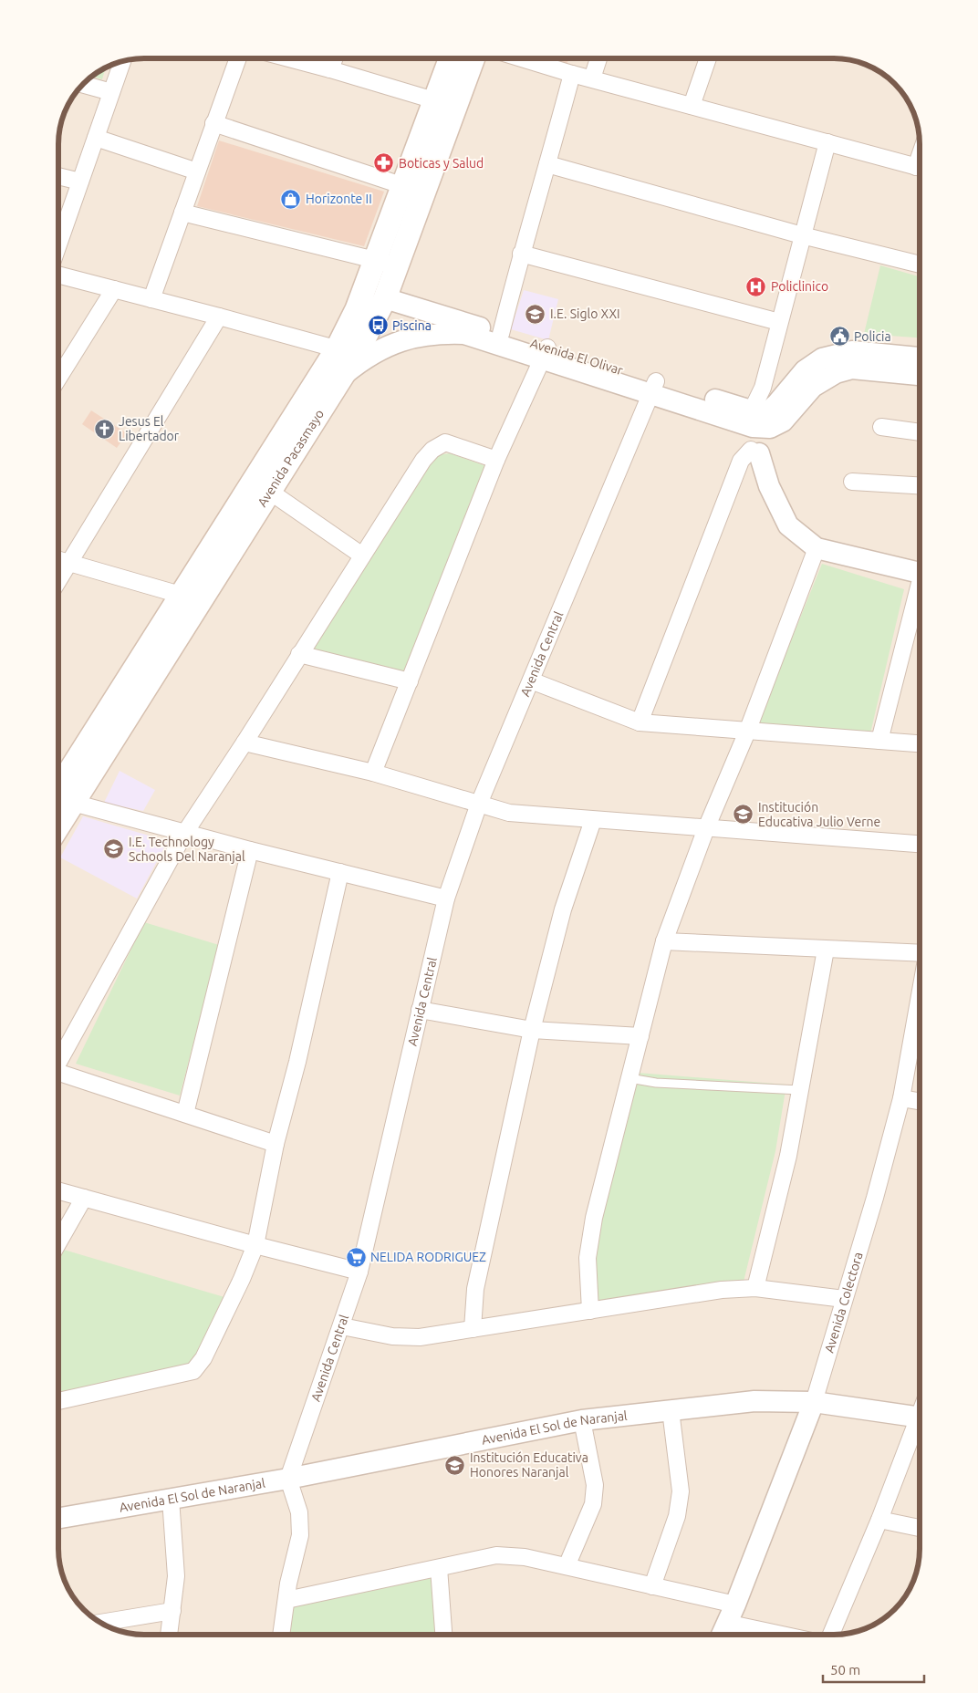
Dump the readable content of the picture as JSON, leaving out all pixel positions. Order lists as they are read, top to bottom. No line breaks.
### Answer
{"streets":{"main road":["Avenida Pacasmayo"],"street":["Avenida El Olivar","Avenida Central","Avenida Colectora","Avenida El Sol de Naranjal"]},"crossings":[["Avenida El Olivar","Avenida Pacasmayo"],["Avenida El Olivar","Avenida Central"],["Avenida Central","Avenida El Sol de Naranjal"],["Avenida Colectora","Avenida El Sol de Naranjal"]],"places":{"pharmacy":["Boticas y Salud"],"shop":["Horizonte II"],"hospital":["Policlinico"],"school or university":["I.E. Siglo XXI","Institución Educativa Julio Verne","I.E. Technology Schools Del Naranjal","Institución Educativa Honores Naranjal"],"bus stop":["Piscina"],"public building":["Policia"],"church":["Jesus El Libertador"],"supermarket":["NELIDA RODRIGUEZ"]},"scale_bar":"50 m"}
